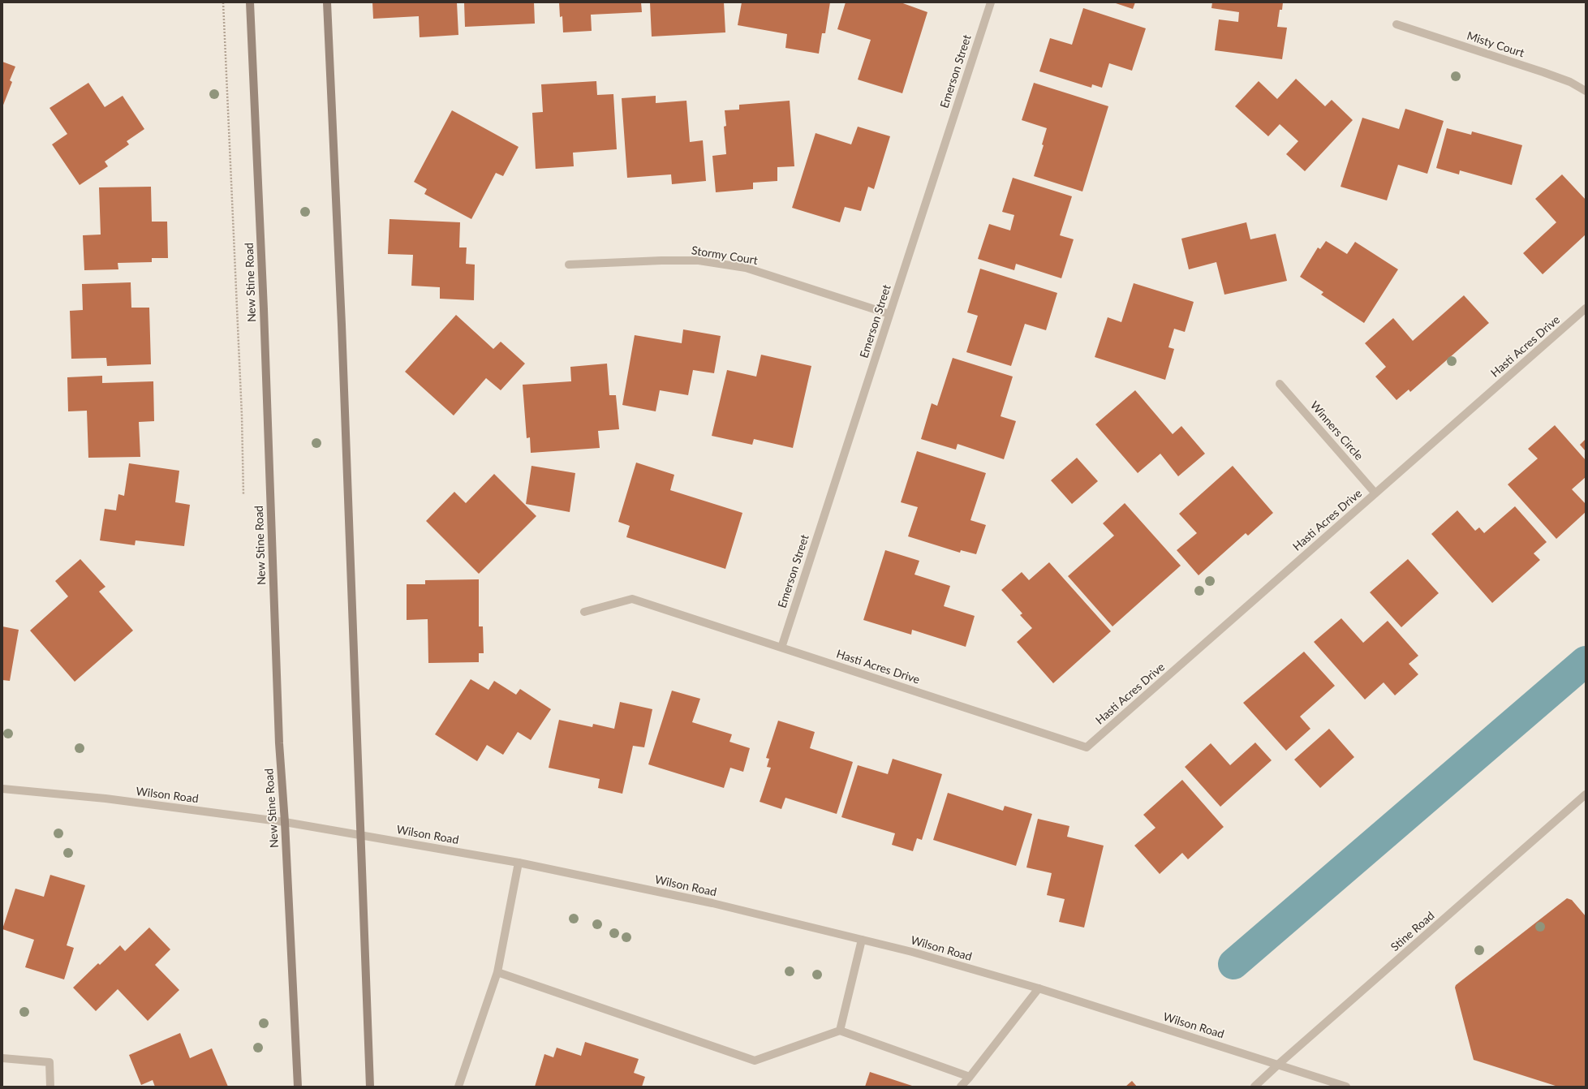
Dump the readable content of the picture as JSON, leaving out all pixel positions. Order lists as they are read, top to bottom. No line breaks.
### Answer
{"streets":{"main road":["New Stine Road"],"street":["Misty Court","Emerson Street","Stormy Court","Hasti Acres Drive","Winners Circle","Wilson Road","Stine Road"]},"crossings":[["Emerson Street","Stormy Court"],["Emerson Street","Hasti Acres Drive"],["New Stine Road","Wilson Road"],["Hasti Acres Drive","Winners Circle"],["Wilson Road","Stine Road"]]}
